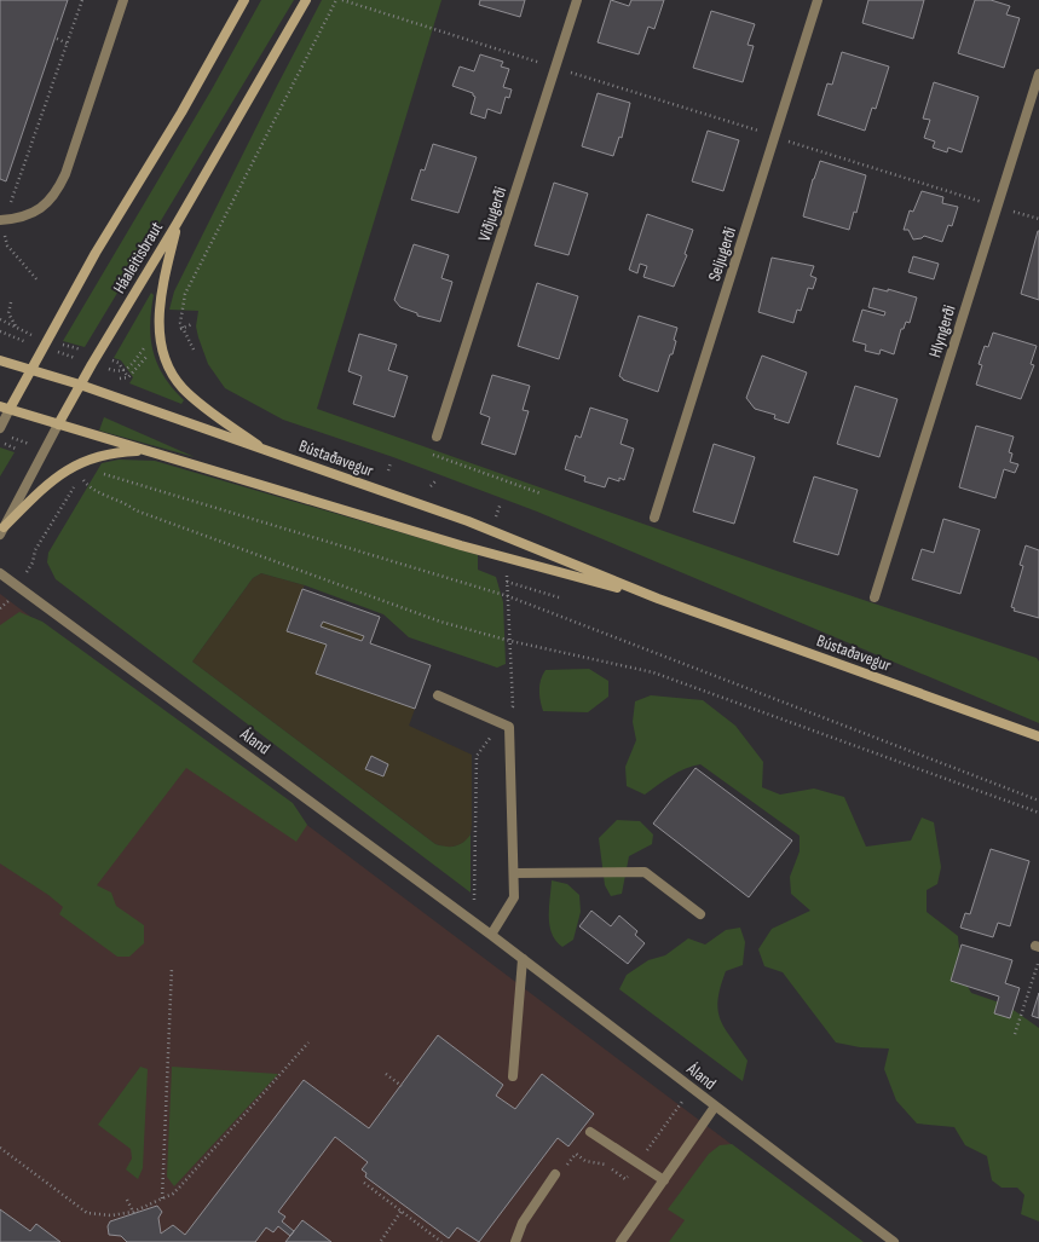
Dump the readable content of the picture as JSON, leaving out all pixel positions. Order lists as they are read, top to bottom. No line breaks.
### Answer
{"streets":{"main road":["Háaleitisbraut","Bústaðavegur"],"street":["Viðjugerði","Seljugerði","Hlyngerði","Áland"]},"crossings":[["Háaleitisbraut","Bústaðavegur"]]}
